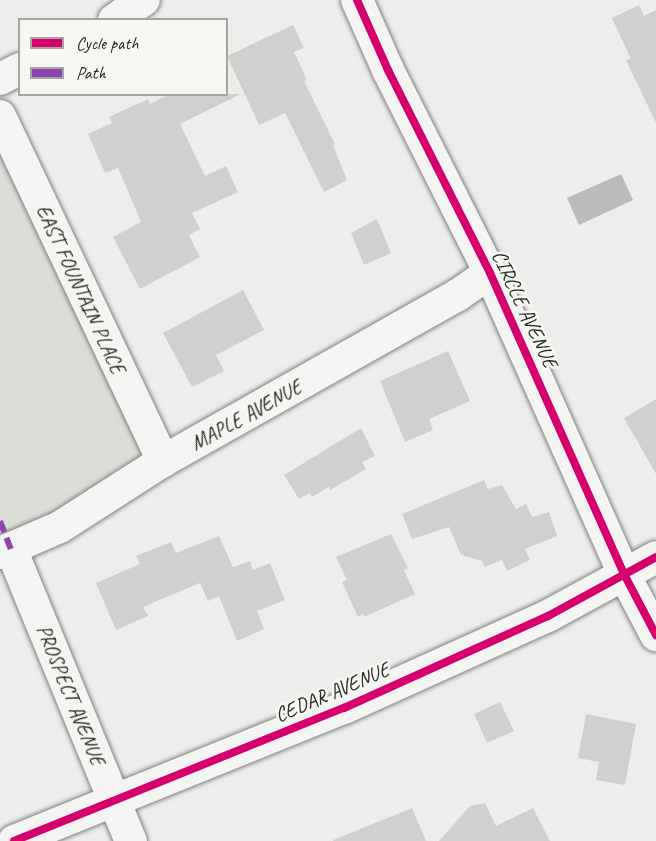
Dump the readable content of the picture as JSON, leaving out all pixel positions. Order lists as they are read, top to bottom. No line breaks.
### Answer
{"streets":{"street":["EAST FOUNTAIN PLACE","CIRCLE AVENUE","MAPLE AVENUE","CEDAR AVENUE","PROSPECT AVENUE"]},"crossings":[["EAST FOUNTAIN PLACE","MAPLE AVENUE"],["CIRCLE AVENUE","MAPLE AVENUE"],["CIRCLE AVENUE","CEDAR AVENUE"],["MAPLE AVENUE","PROSPECT AVENUE"],["CEDAR AVENUE","PROSPECT AVENUE"]],"legend":["Cycle path","Path"]}
